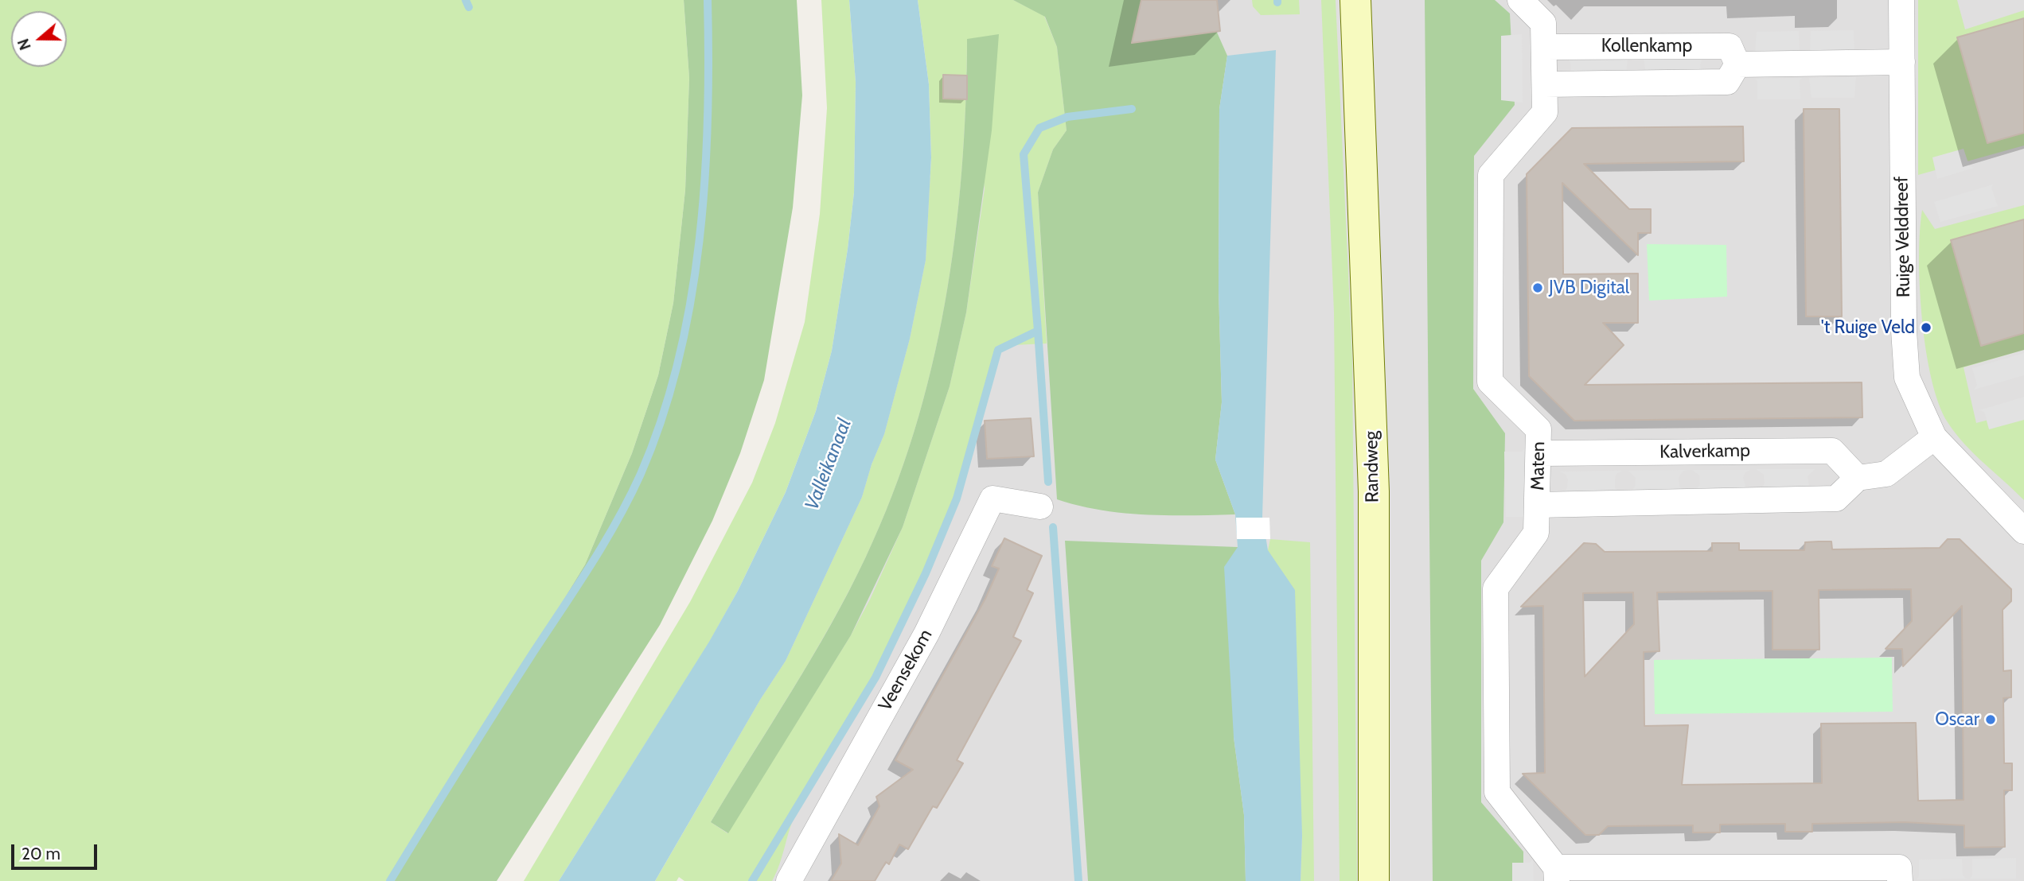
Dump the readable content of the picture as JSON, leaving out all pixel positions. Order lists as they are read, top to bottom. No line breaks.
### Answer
{"streets":{"main road":["Randweg"],"street":["Kollenkamp","Ruige Velddreef","Kalverkamp","Maten","Veensekom"]},"crossings":[["Kollenkamp","Maten"],["Kalverkamp","Maten"]],"water":["Valleikanaal"],"places":["JVB Digital","'t Ruige Veld","Oscar"],"scale_bar":"20 m","north":"left"}
